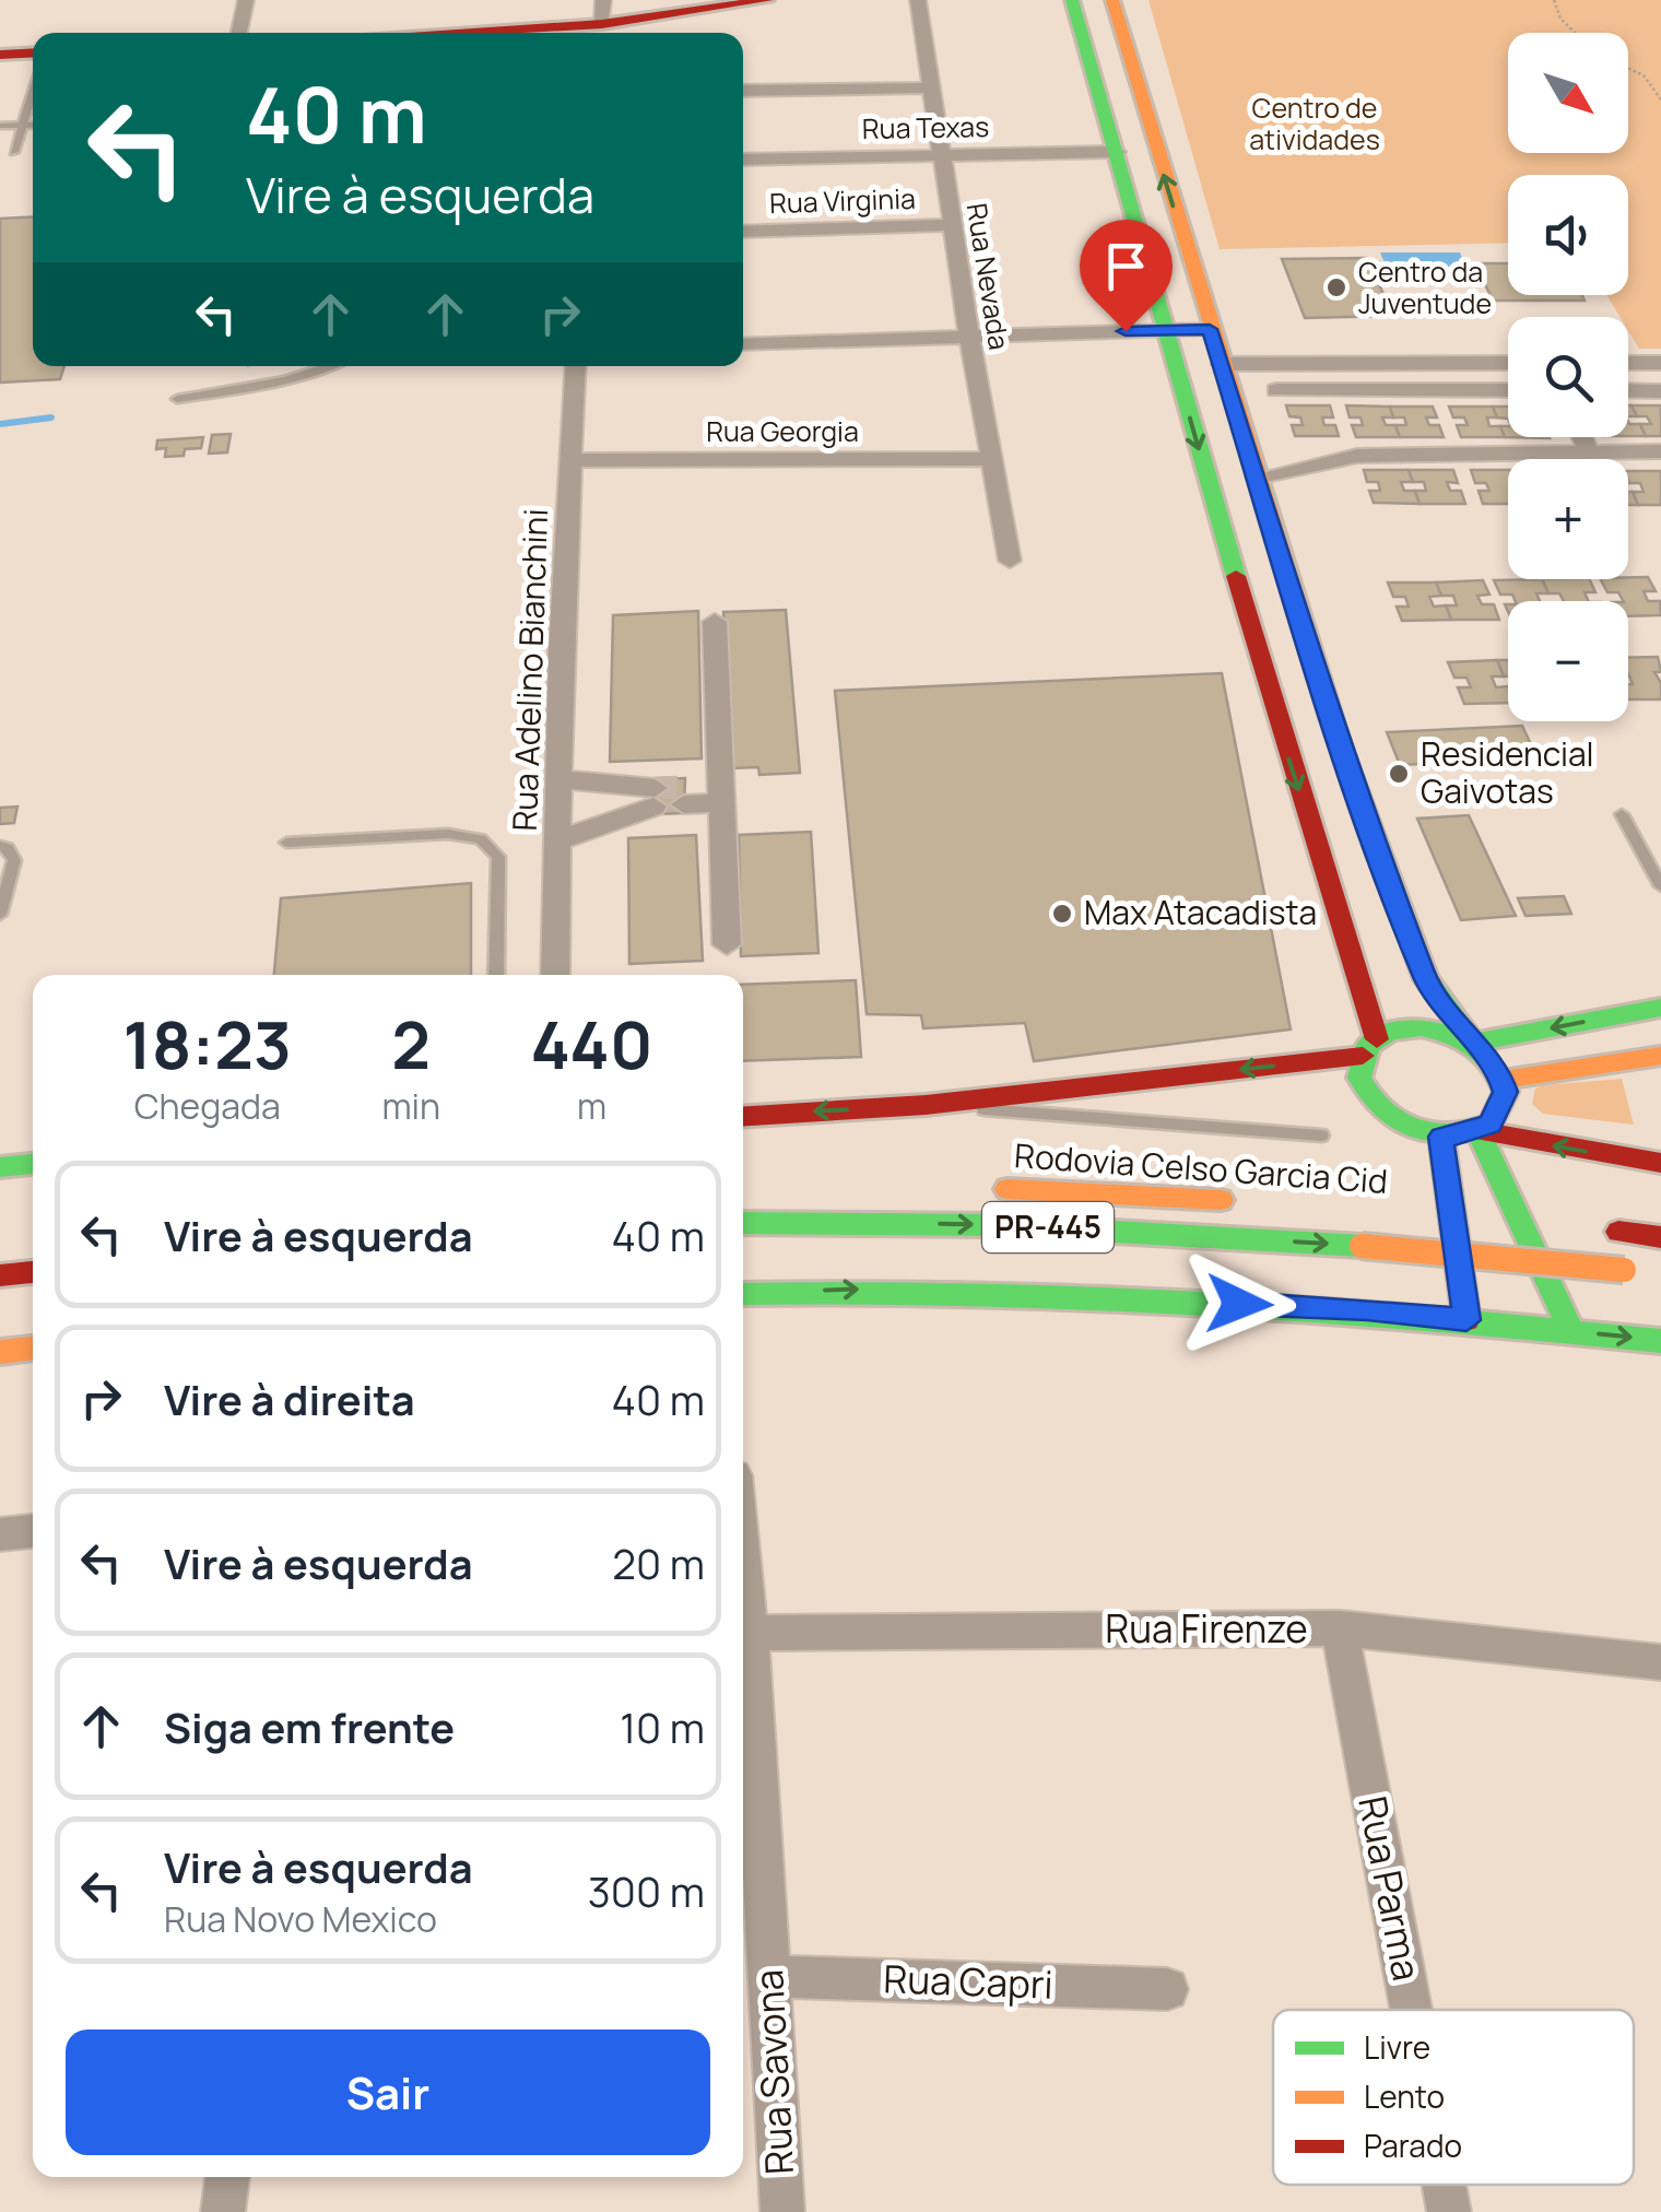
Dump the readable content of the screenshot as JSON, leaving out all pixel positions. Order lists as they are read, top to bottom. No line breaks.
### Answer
{"streets":{"main road":["Rodovia Celso Garcia Cid","PR-445"],"street":["Rua Texas","Rua Virginia","Rua Nevada","Rua Georgia","Rua Adelino Bianchini","Rua Firenze","Rua Parma","Rua Capri","Rua Savona"]},"crossings":[["Rua Texas","Rua Nevada"],["Rua Virginia","Rua Nevada"],["Rua Nevada","Rua Georgia"],["Rua Georgia","Rua Adelino Bianchini"],["Rua Firenze","Rua Parma"],["Rua Firenze","Rua Savona"],["Rua Capri","Rua Savona"]],"parks":["Centro de atividades"],"places":["Centro da Juventude","Residencial Gaivotas","Max Atacadista"],"legend":["Livre","Lento","Parado"],"north":"bottom right","page":{"map_buttons":["+","−"],"turn":["40 m","Vire à esquerda"],"eta":["18:23","Chegada","2","min","440","m"],"list":[{"name":"Vire à esquerda","value":"40 m"},{"name":"Vire à direita","value":"40 m"},{"name":"Vire à esquerda","value":"20 m"},{"name":"Siga em frente","value":"10 m"},{"name":"Vire à esquerda","note":"Rua Novo Mexico","value":"300 m"}],"buttons":"Sair"}}
